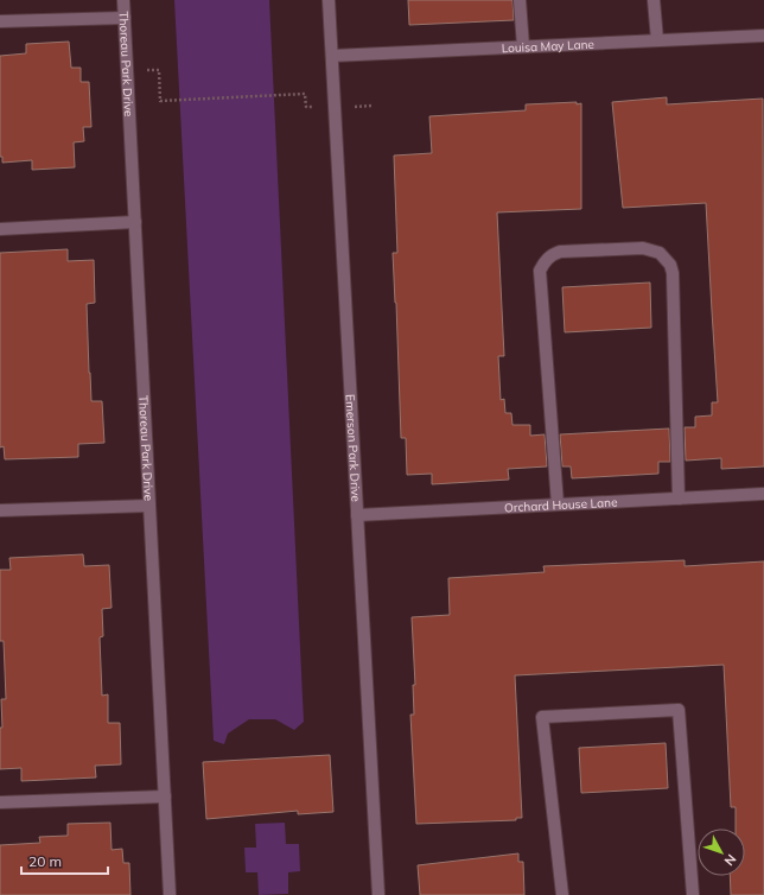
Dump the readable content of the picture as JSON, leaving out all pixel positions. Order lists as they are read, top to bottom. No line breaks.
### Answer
{"streets":{"lane":["Louisa May Lane","Thoreau Park Drive","Emerson Park Drive","Orchard House Lane"]},"crossings":[["Louisa May Lane","Emerson Park Drive"],["Emerson Park Drive","Orchard House Lane"]],"scale_bar":"20 m","north":"bottom right"}
